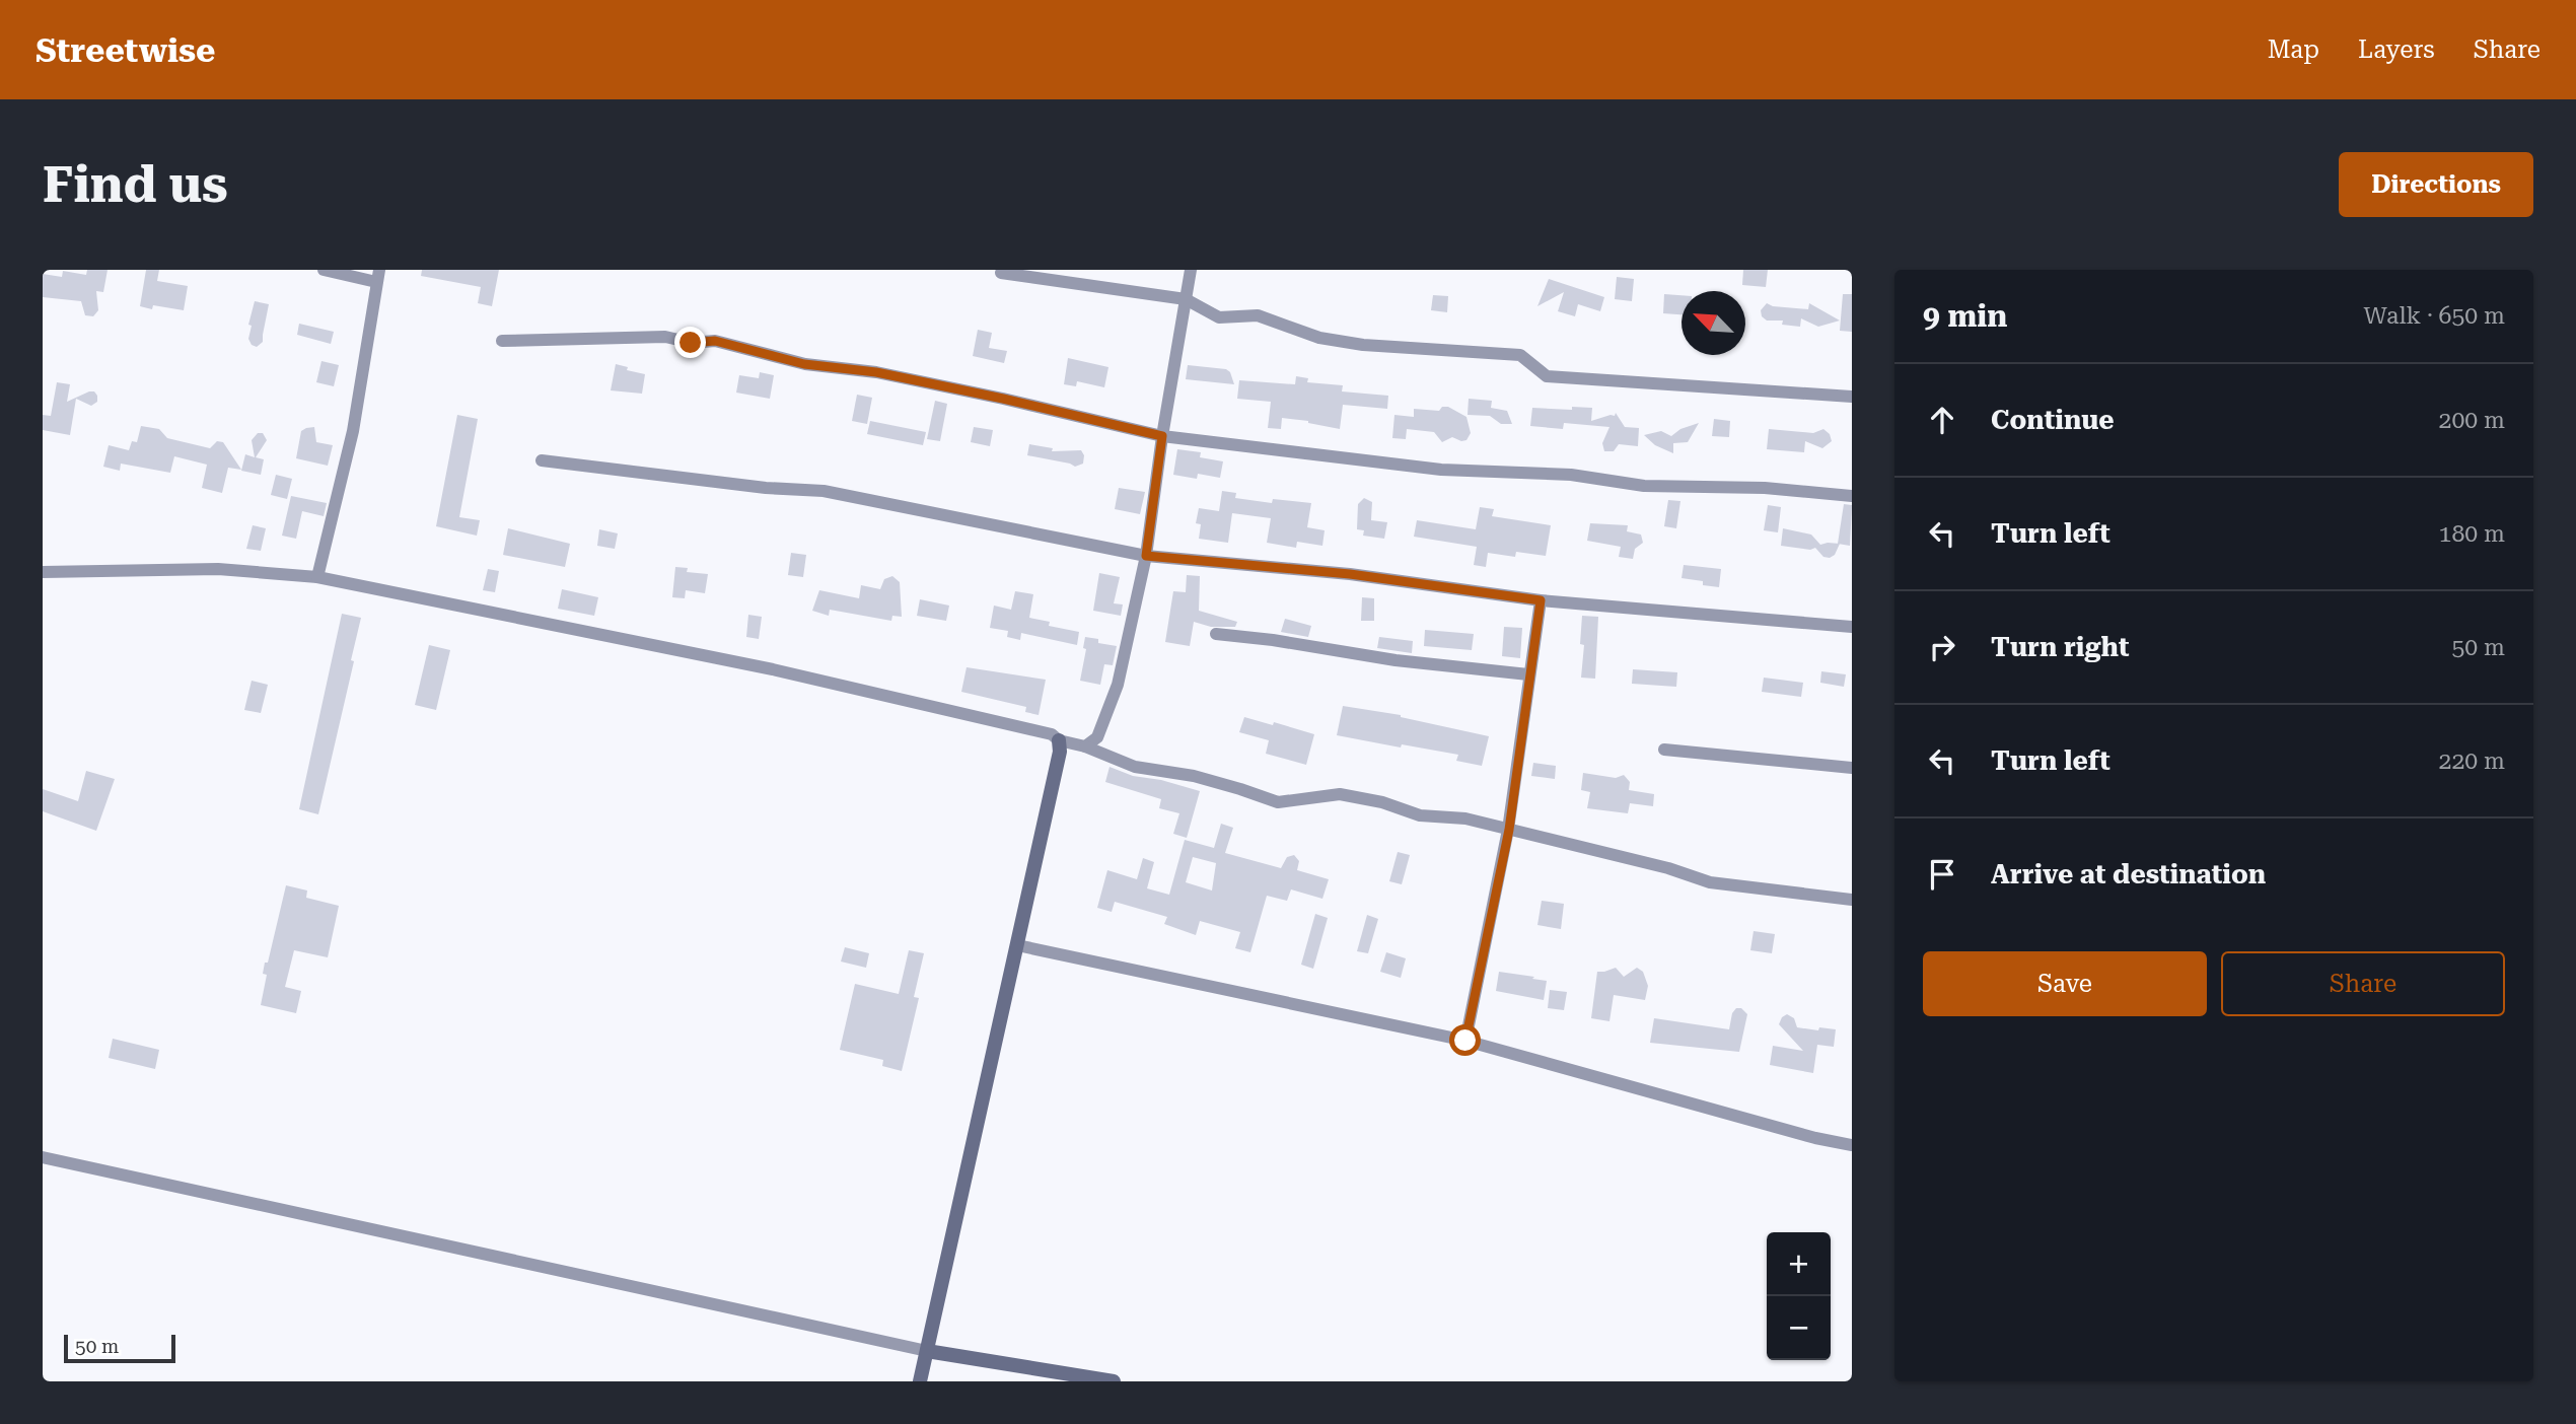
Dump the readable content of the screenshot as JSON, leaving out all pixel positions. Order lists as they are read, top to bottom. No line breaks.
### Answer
{"scale_bar":"50 m","north":"top left","page":{"header":"Streetwise","nav":["Map","Layers","Share"],"buttons":["Directions",["Save","Share"]],"title":"Find us","heading":["9 min","Walk · 650 m"],"list":[["Continue","200 m"],["Turn left","180 m"],["Turn right","50 m"],["Turn left","220 m"],"Arrive at destination"],"map_buttons":["+","−"],"scale":"50 m"}}
